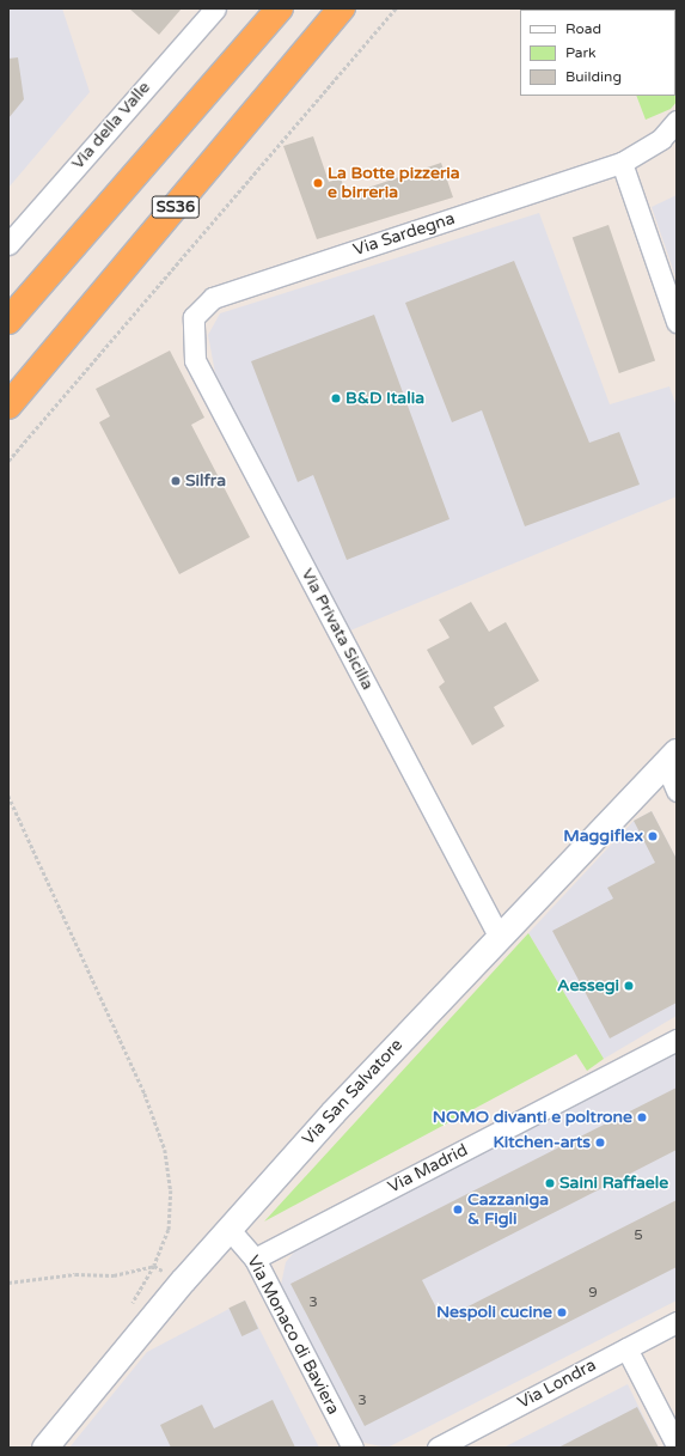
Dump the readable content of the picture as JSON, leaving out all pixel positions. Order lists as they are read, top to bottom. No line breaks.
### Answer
{"streets":{"highway":["SS36"],"street":["Via della Valle","Via Sardegna","Via Privata Sicilia","Via San Salvatore","Via Madrid","Via Monaco di Baviera","Via Londra"]},"crossings":[["Via Sardegna","Via Privata Sicilia"],["Via Privata Sicilia","Via San Salvatore"],["Via San Salvatore","Via Monaco di Baviera"],["Via Madrid","Via Monaco di Baviera"]],"places":["La Botte pizzeria e birreria","B&D Italia","Silfra","Maggiflex","Aessegi","NOMO divanti e poltrone","Kitchen-arts","Saini Raffaele","Cazzaniga & Figli","Nespoli cucine"],"house_numbers":["5","9","3","3"],"legend":["Road","Park","Building"]}
